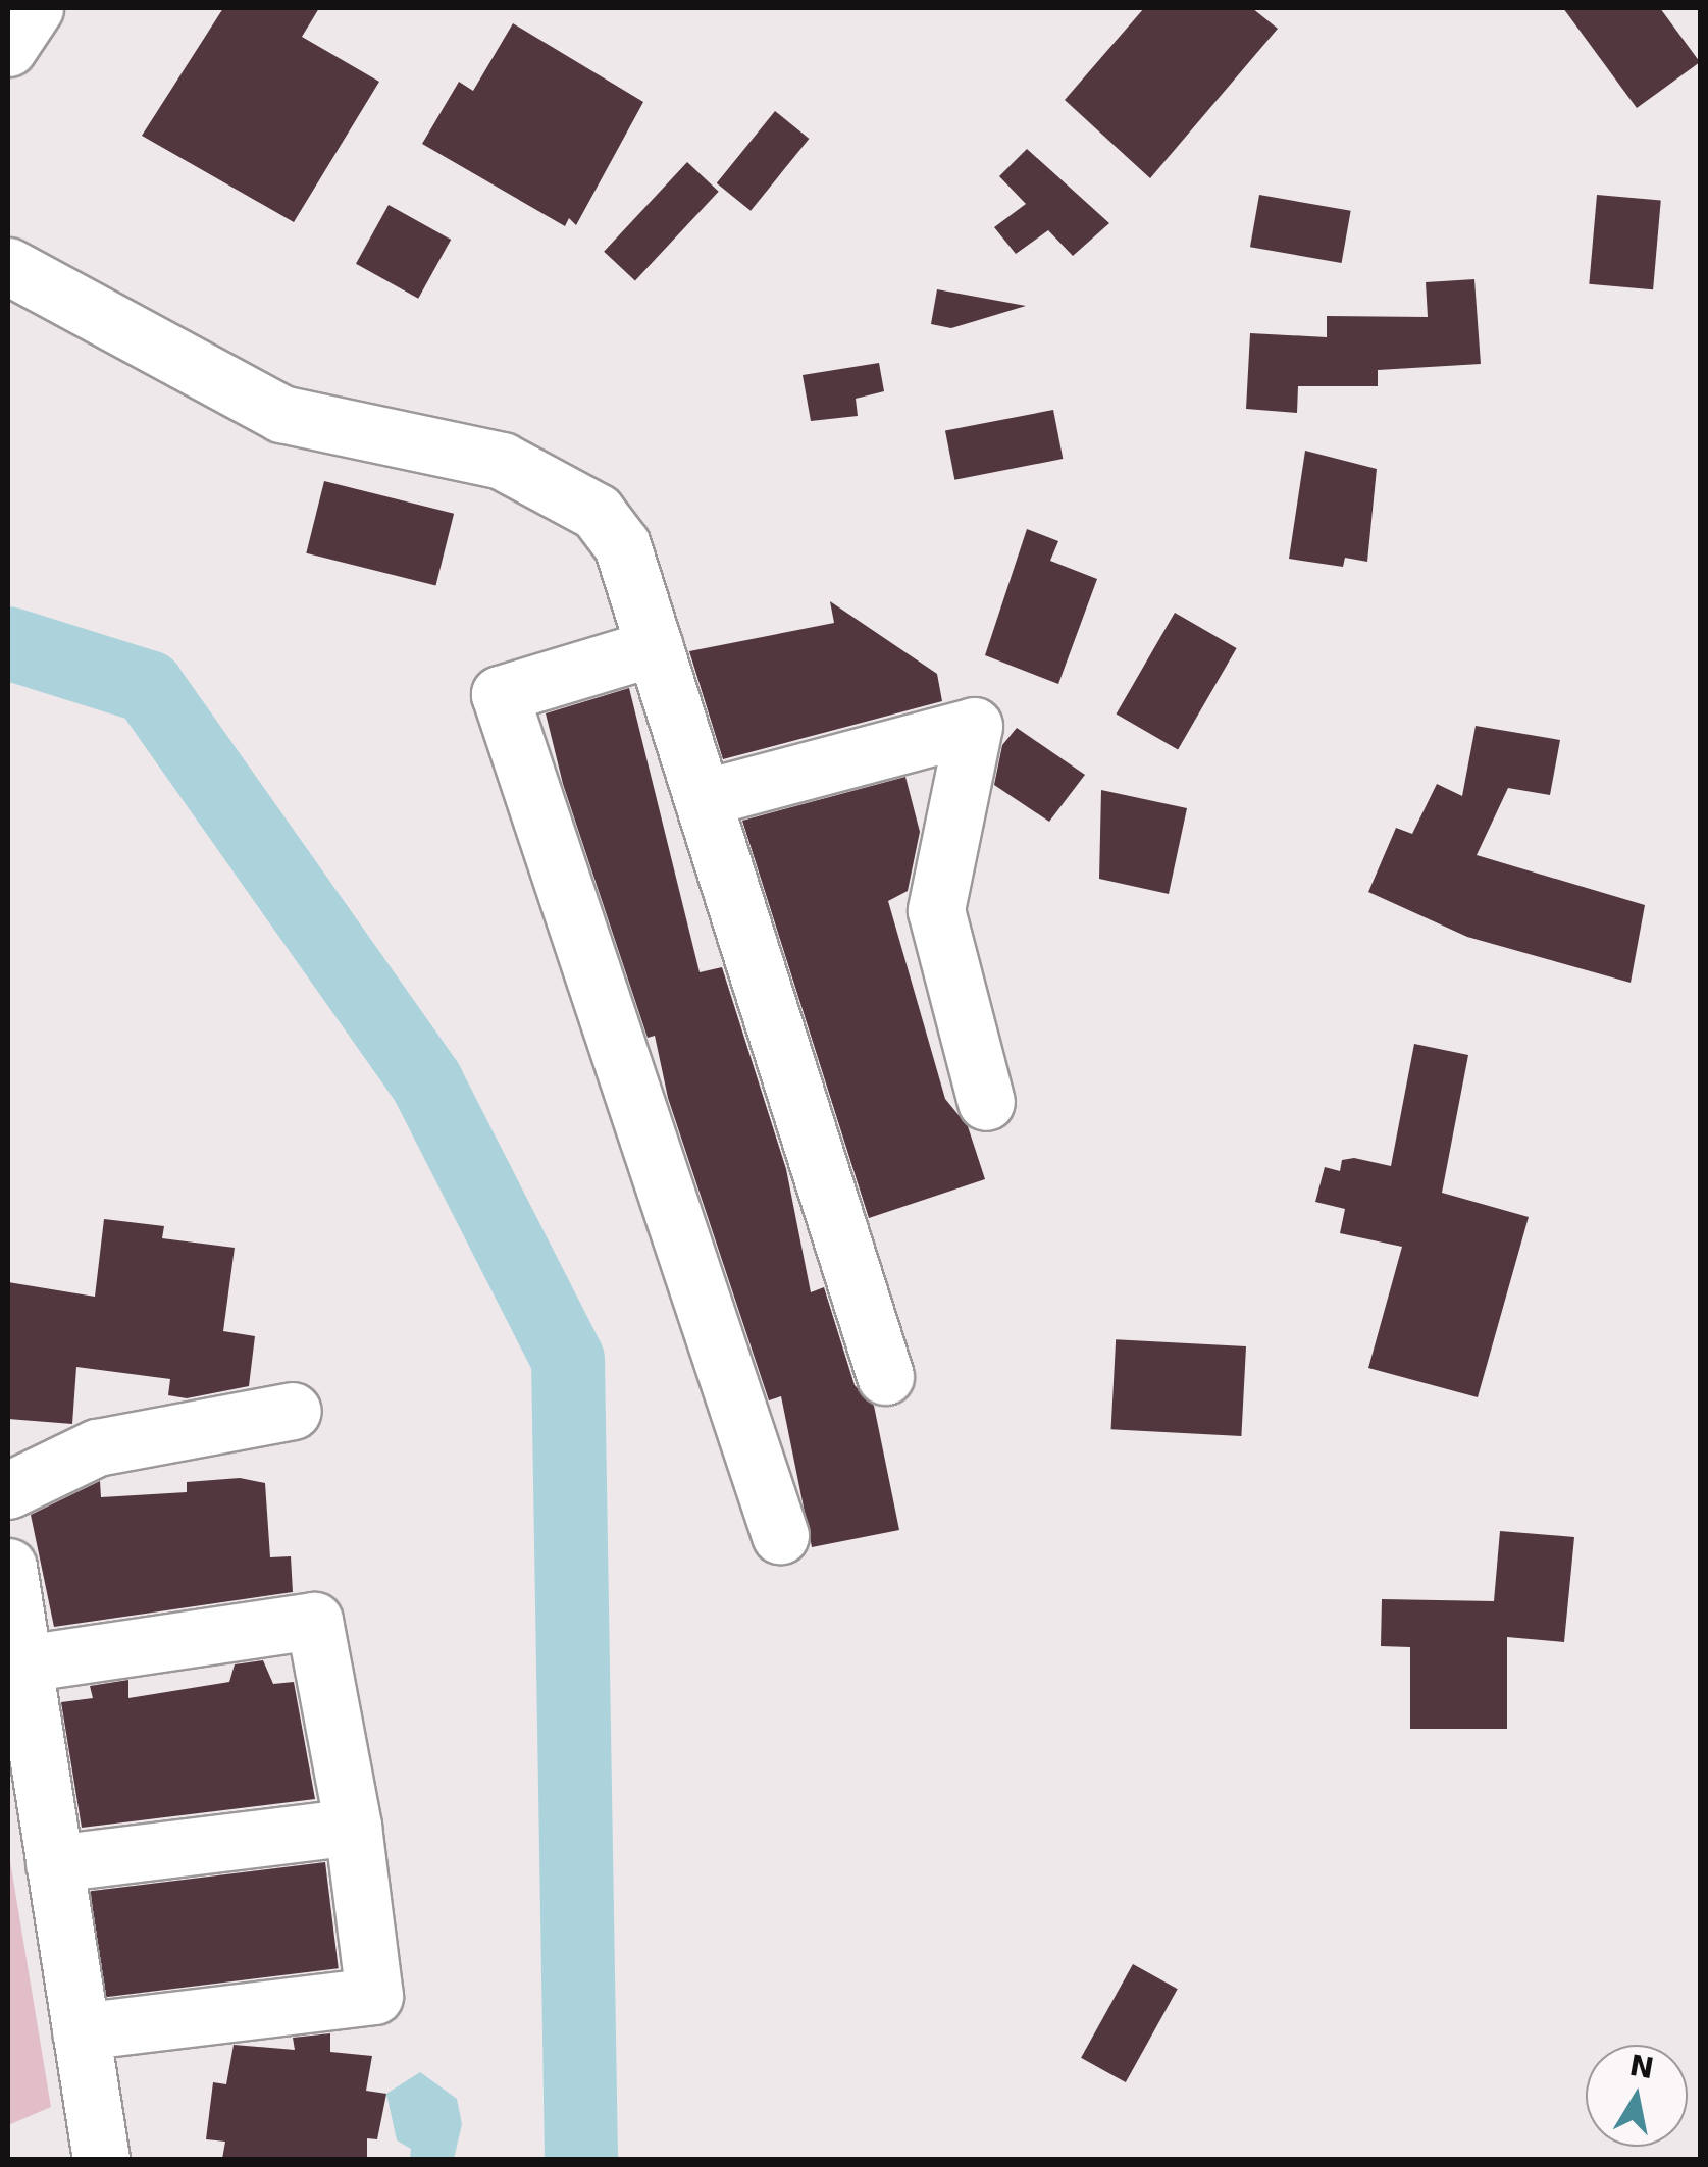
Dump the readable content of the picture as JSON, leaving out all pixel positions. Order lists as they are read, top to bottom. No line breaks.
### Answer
{"north":"top"}
